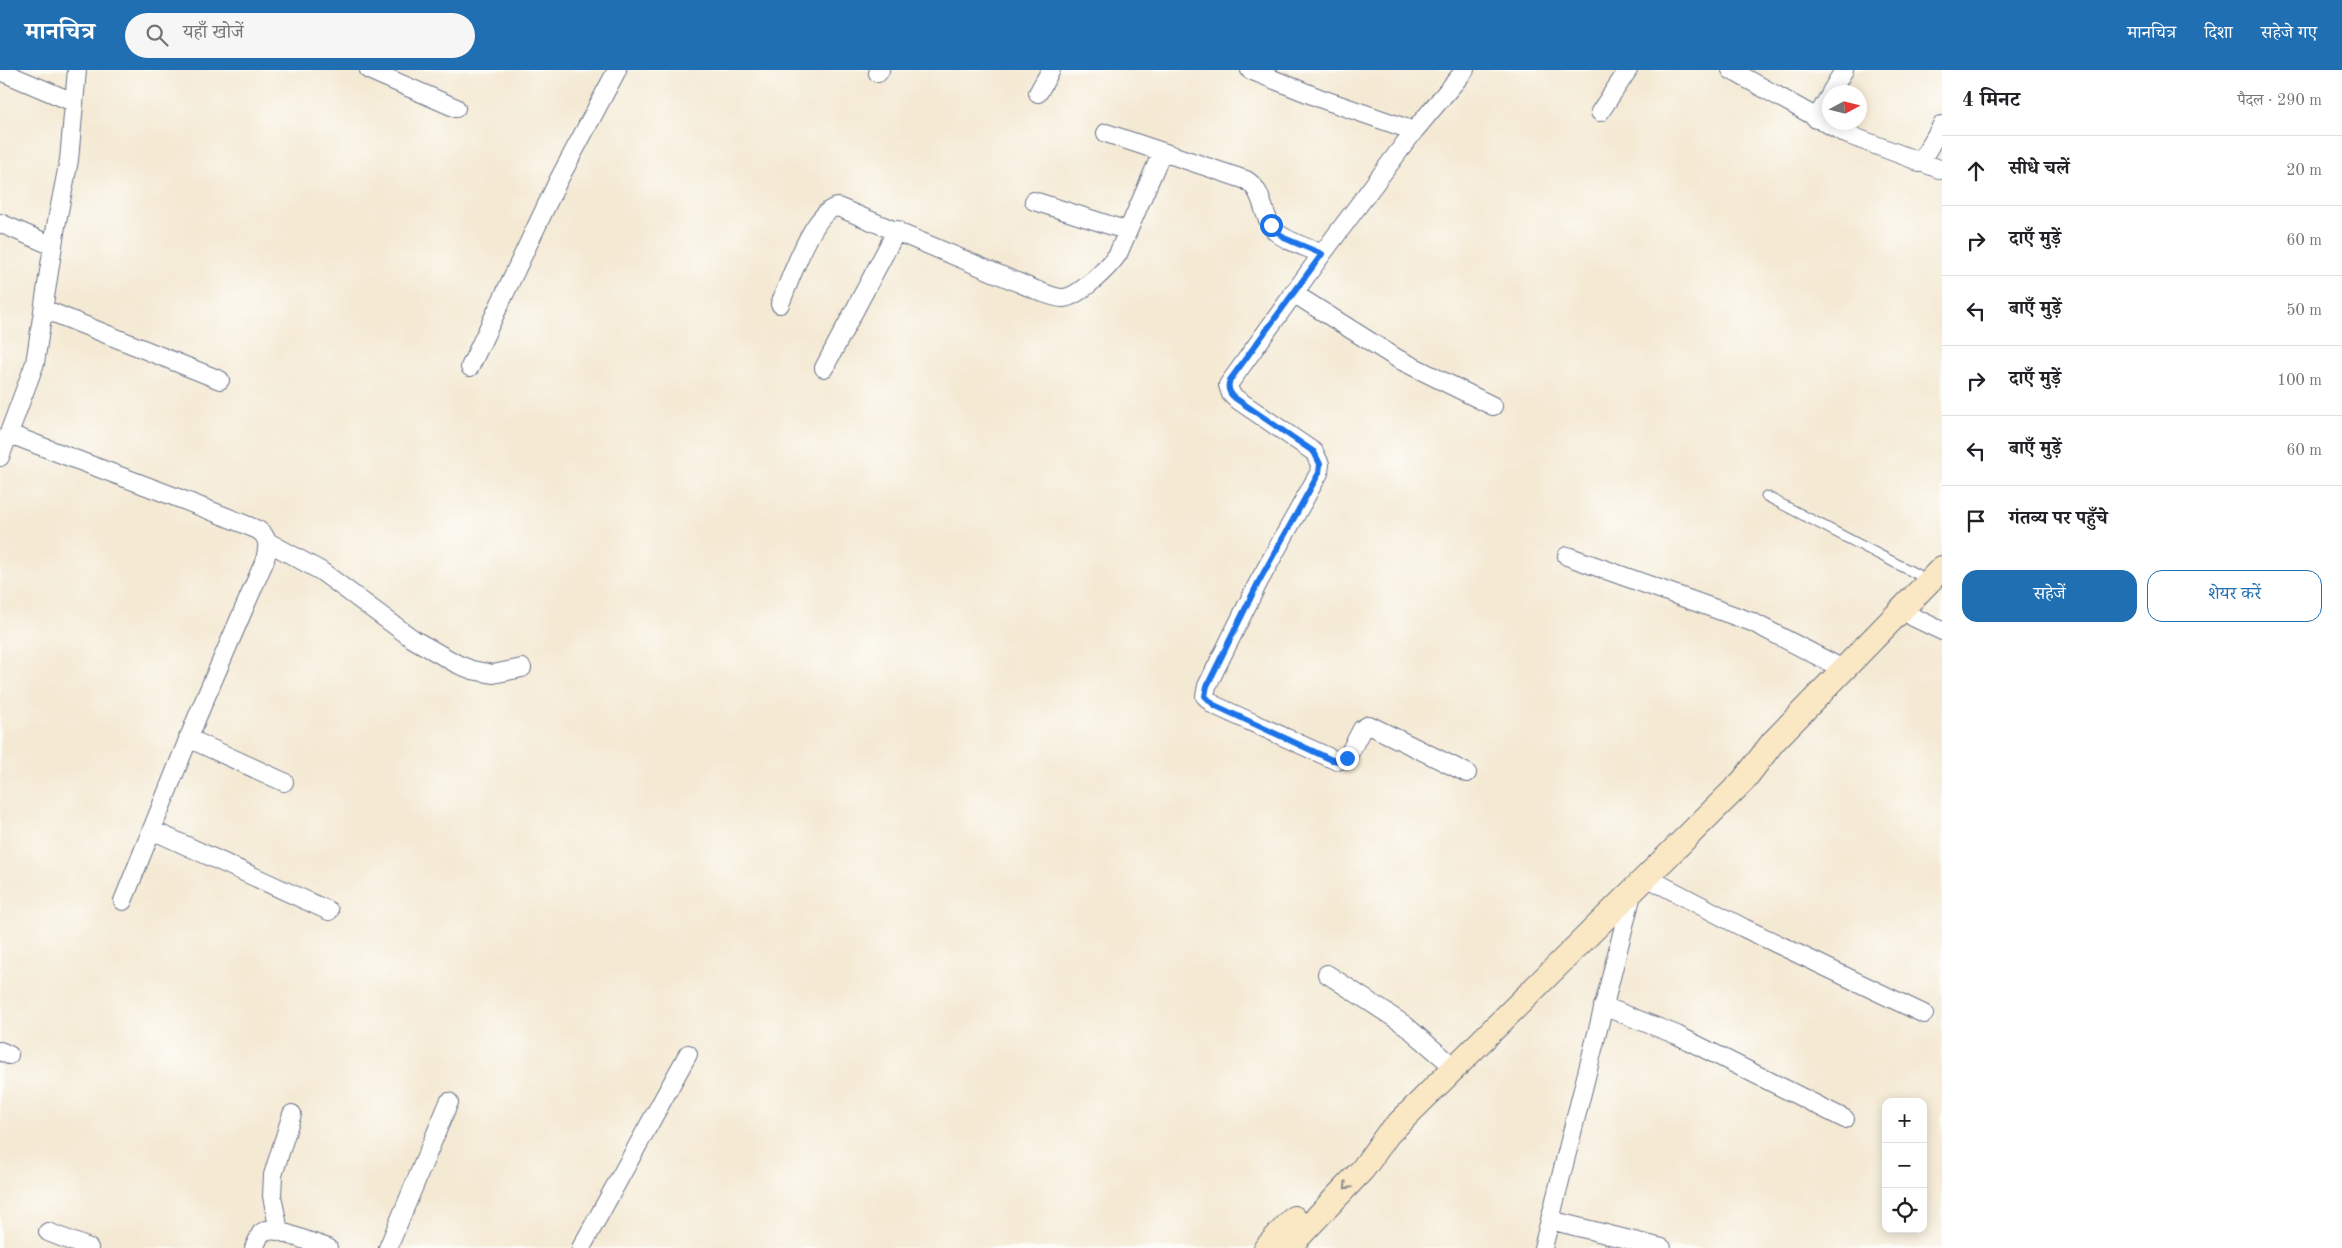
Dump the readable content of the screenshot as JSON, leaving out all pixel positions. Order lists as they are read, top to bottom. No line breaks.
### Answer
{"north":"right","page":{"header":"मानचित्र","search":"यहाँ खोजें","nav":["मानचित्र","दिशा","सहेजे गए"],"heading":["4 मिनट","पैदल · 290 m"],"list":[["सीधे चलें","20 m"],["दाएँ मुड़ें","60 m"],["बाएँ मुड़ें","50 m"],["दाएँ मुड़ें","100 m"],["बाएँ मुड़ें","60 m"],"गंतव्य पर पहुँचे"],"buttons":["सहेजें","शेयर करें"],"map_buttons":["+","−"]}}
